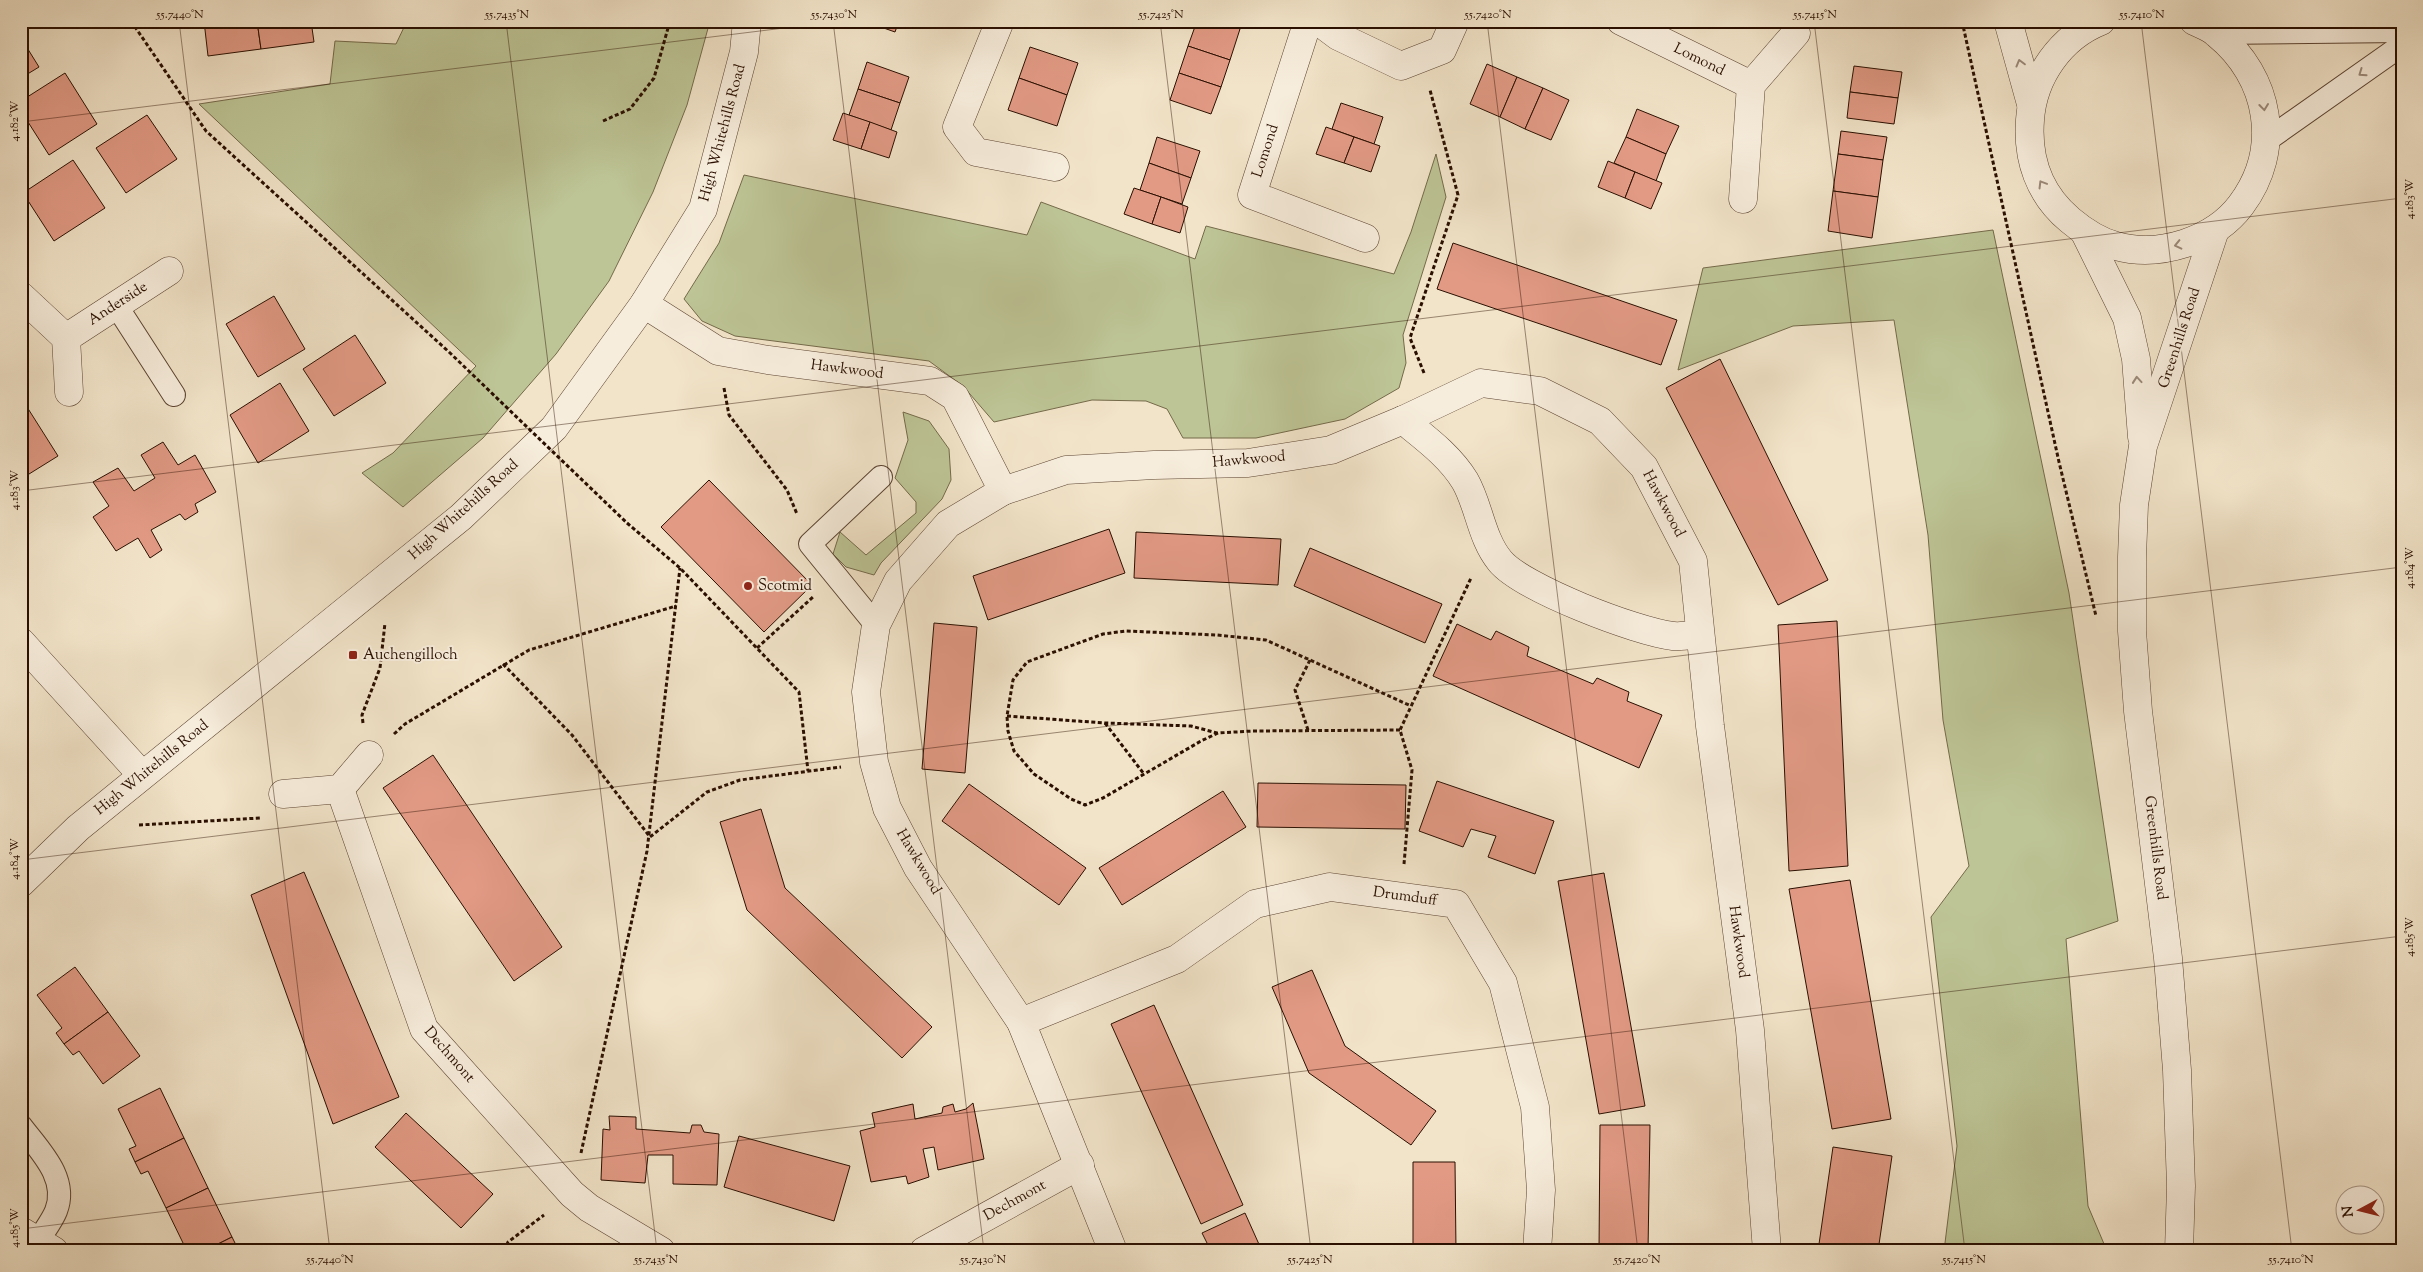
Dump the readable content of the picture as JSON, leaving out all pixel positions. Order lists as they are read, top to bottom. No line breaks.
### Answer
{"streets":{"street":["Lomond","High Whitehills Road","Anderside","Greenhills Road","Hawkwood","Drumduff","Dechmont"]},"crossings":[["High Whitehills Road","Hawkwood"],["Hawkwood","Drumduff"],["Hawkwood","Dechmont"]],"places":{"other":["Scotmid"],"transit":["Auchengilloch"]},"north":"left","coordinates":["55.7440°N","55.7435°N","55.7430°N","55.7425°N","55.7420°N","55.7415°N","55.7410°N","4.182°W","4.183°W","4.184°W","4.185°W"]}
